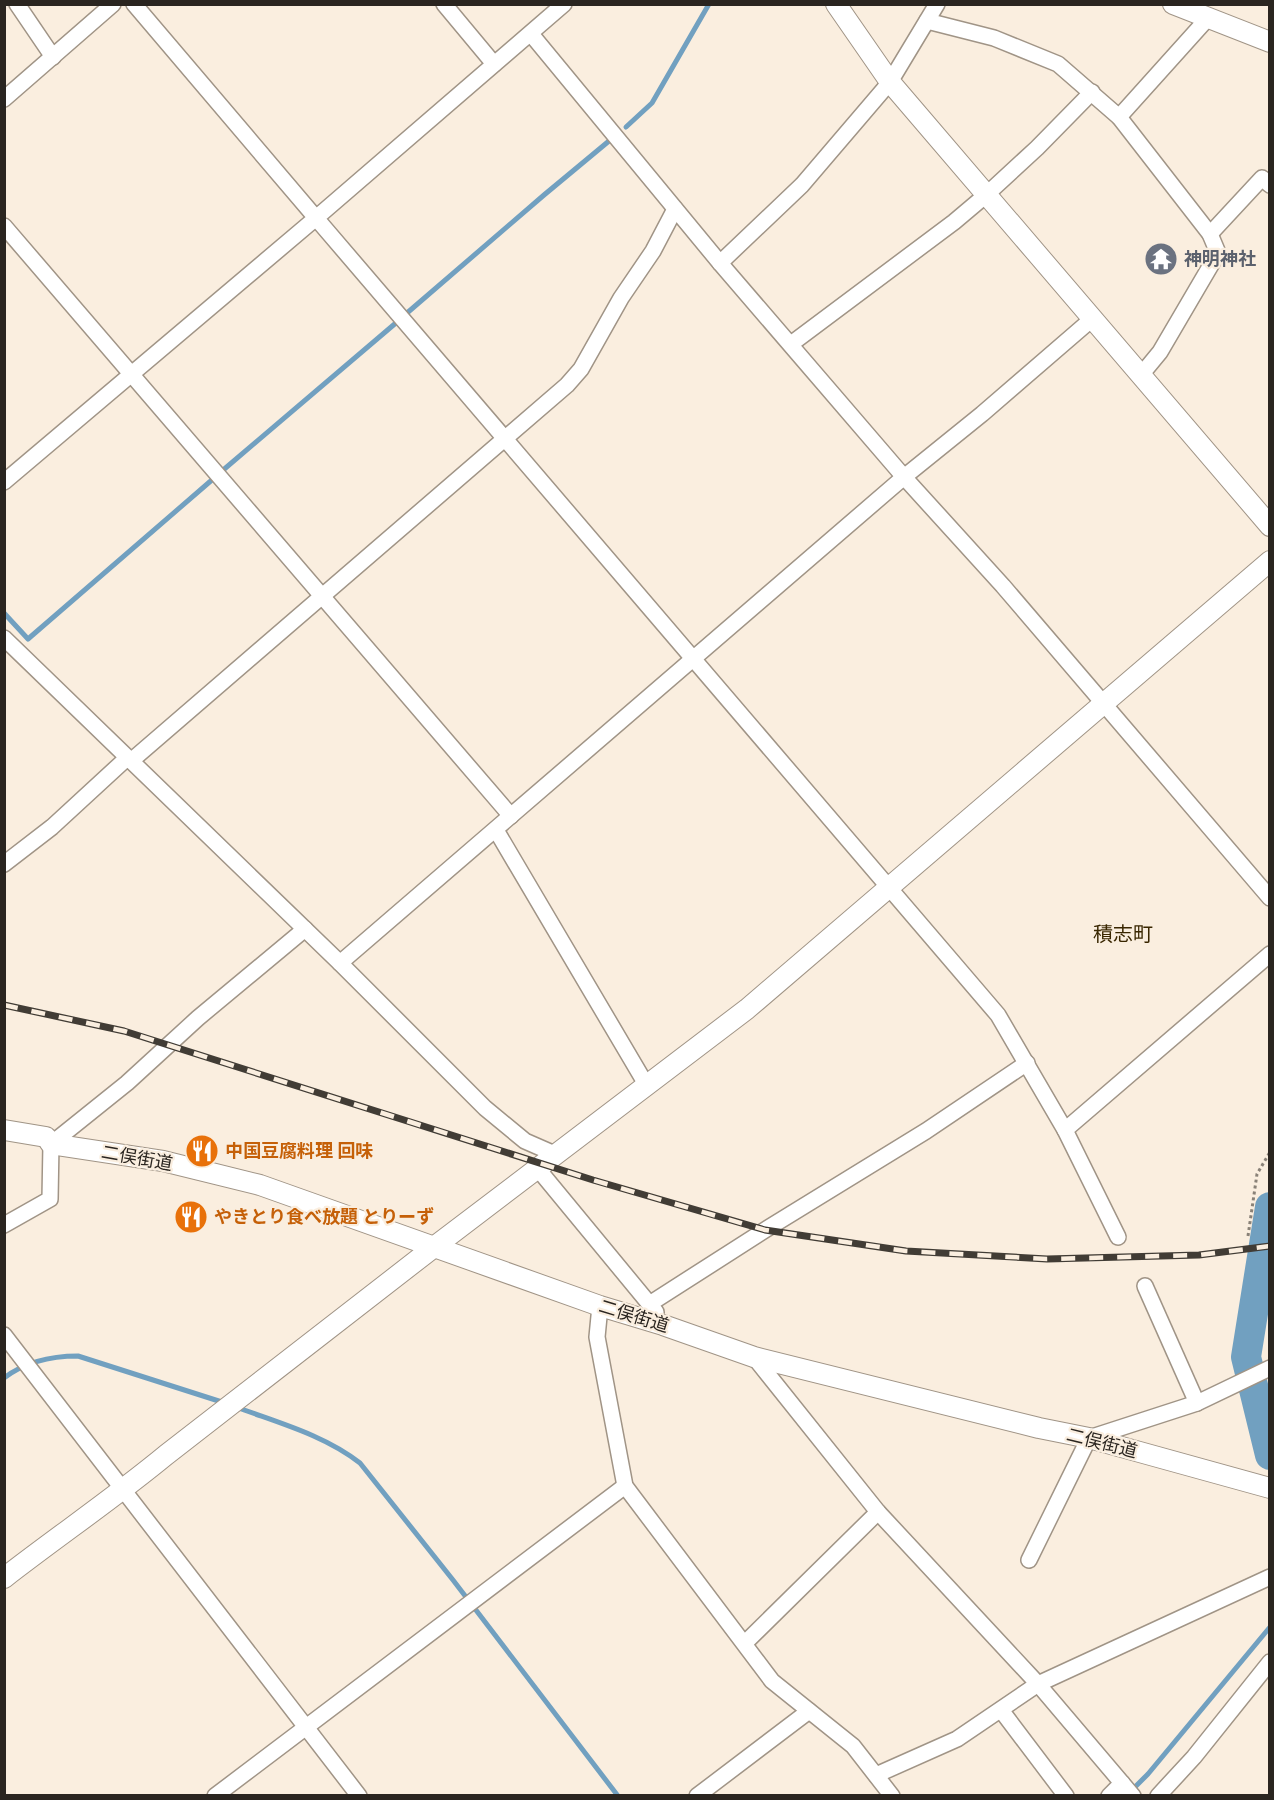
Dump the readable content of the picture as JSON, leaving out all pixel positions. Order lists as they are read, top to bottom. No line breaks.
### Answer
{"streets":{"street":["二俣街道"]},"districts":["積志町"],"places":{"temple":["神明神社"],"restaurant":["中国豆腐料理 回味","やきとり食べ放題 とりーず"]}}
